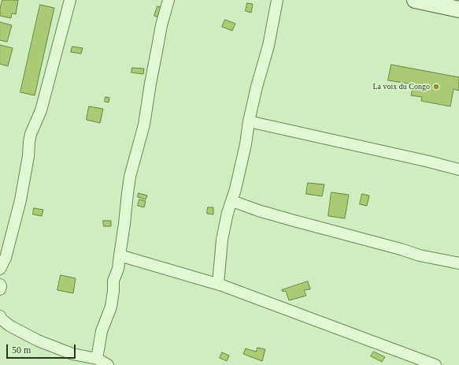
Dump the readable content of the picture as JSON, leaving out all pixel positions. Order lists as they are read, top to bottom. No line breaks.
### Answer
{"places":["La voix du Congo"],"scale_bar":"50 m"}
